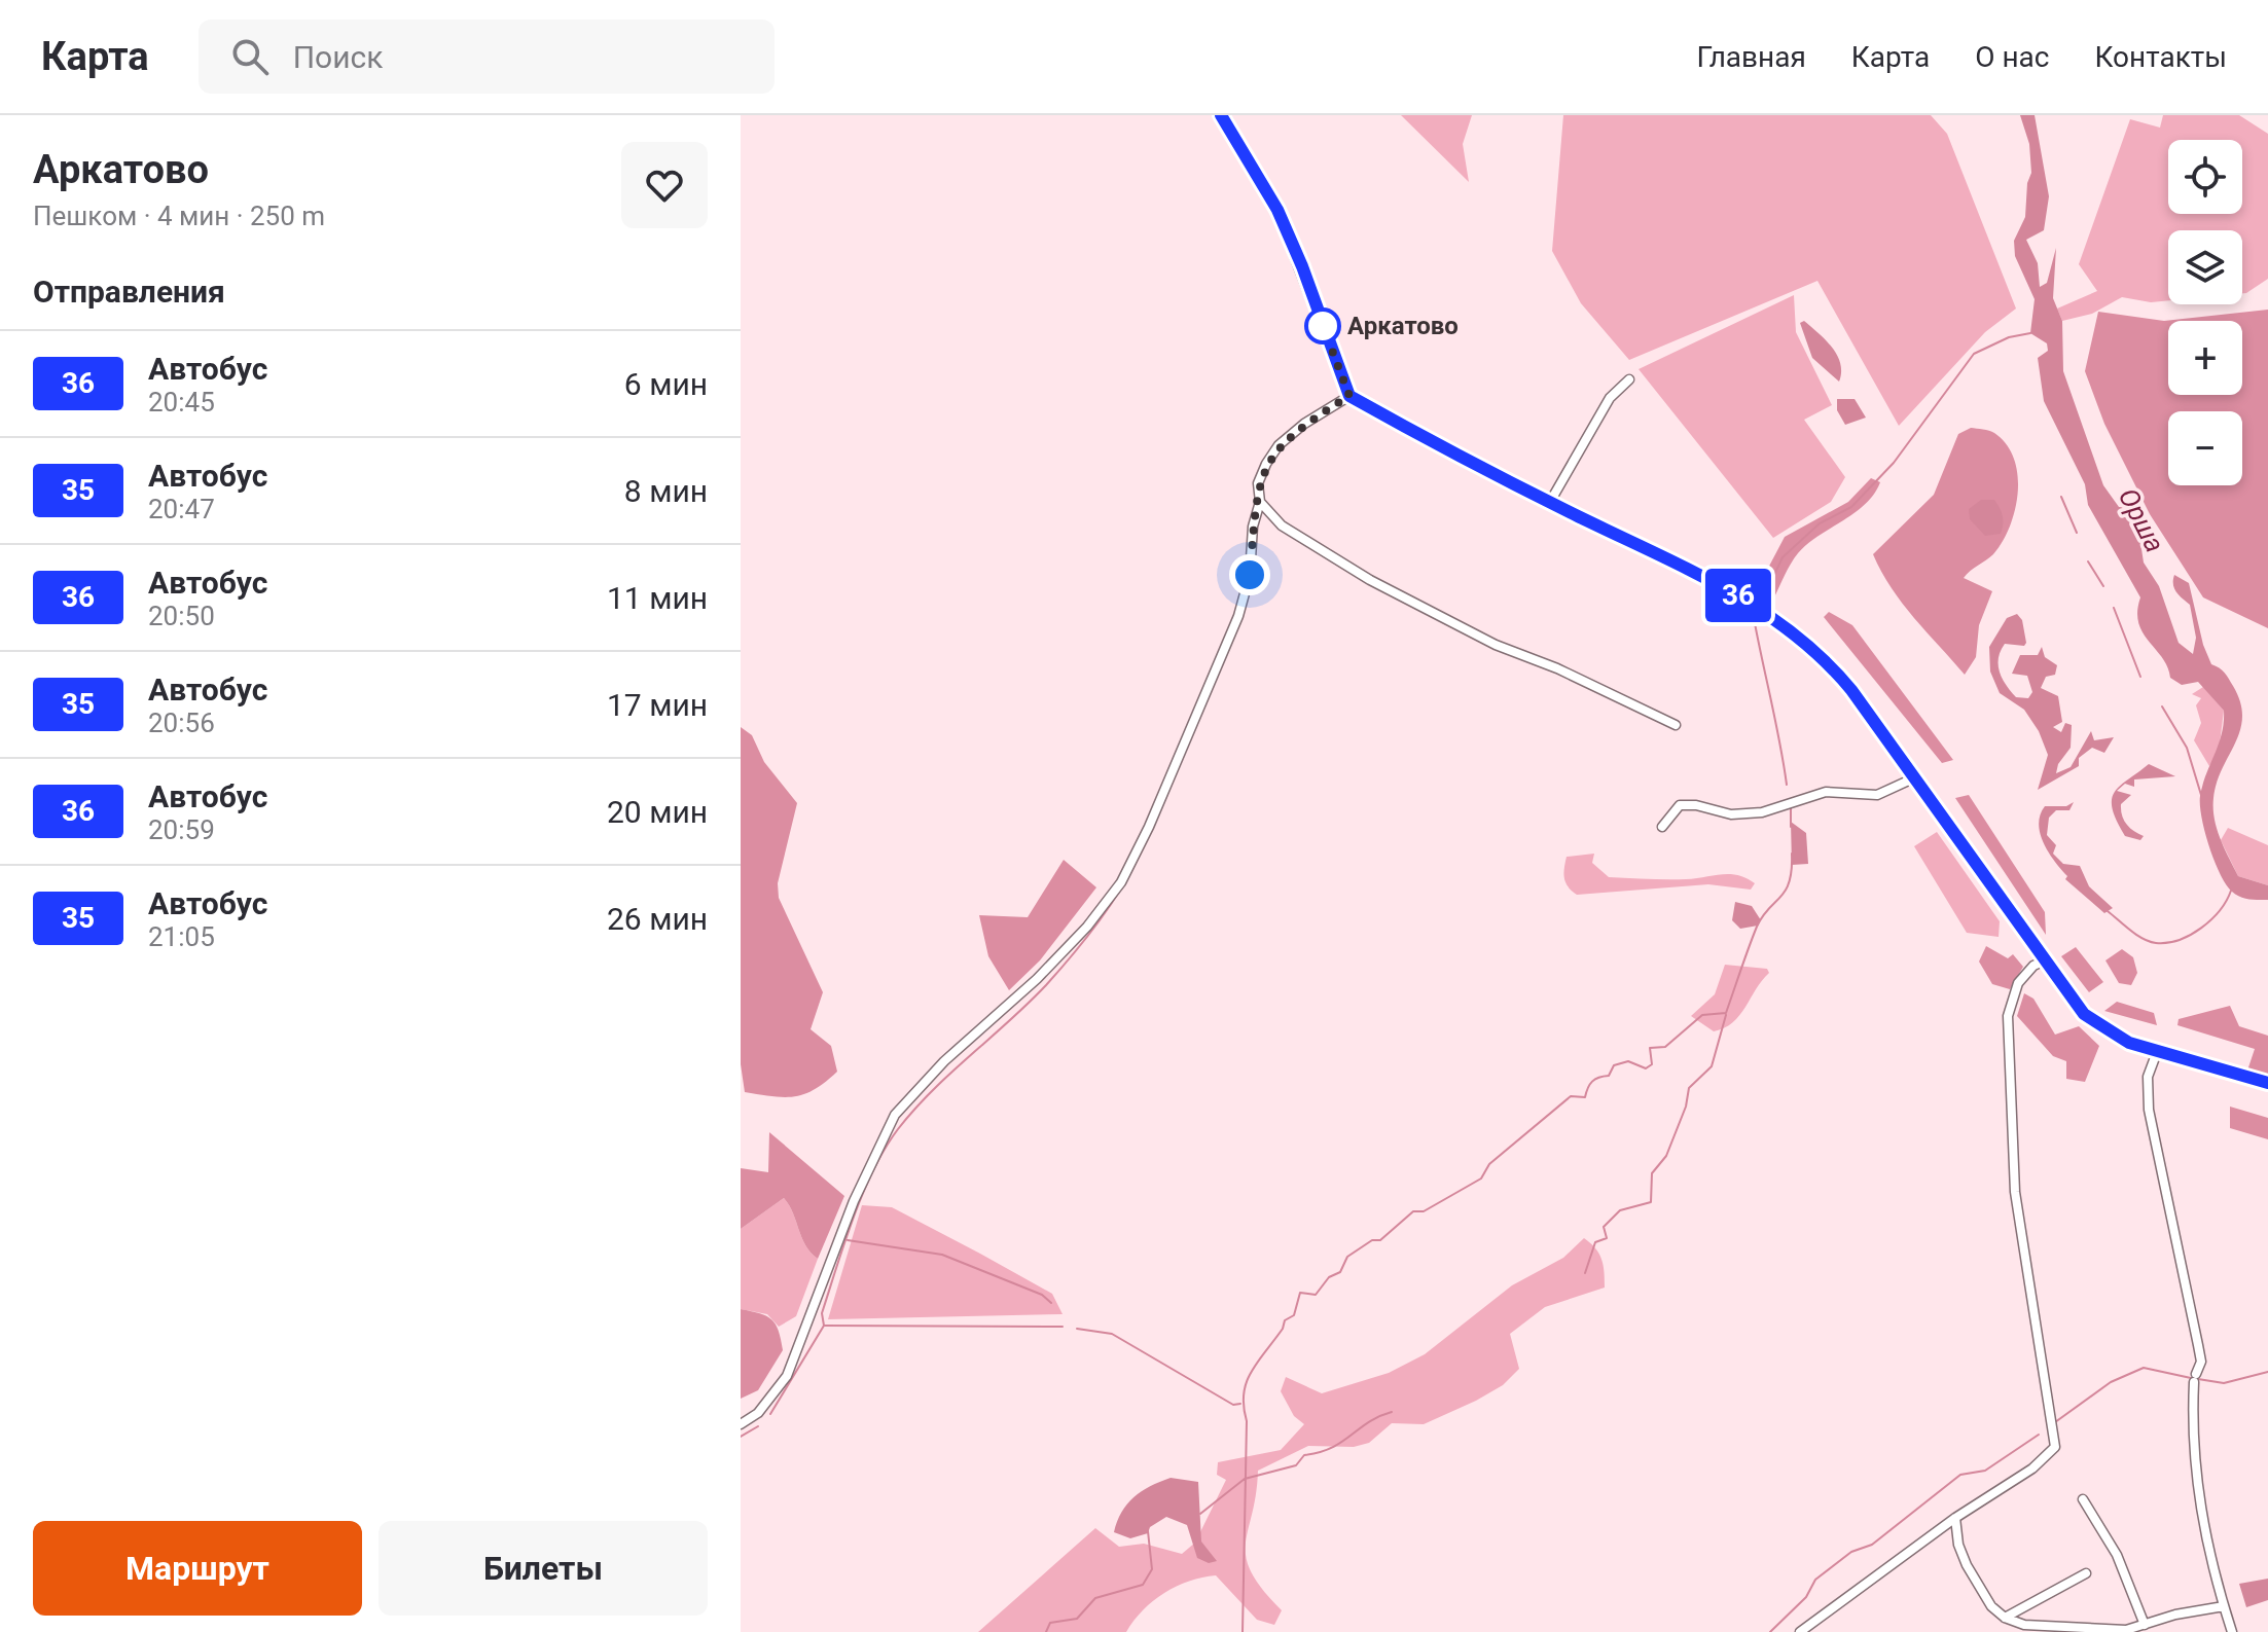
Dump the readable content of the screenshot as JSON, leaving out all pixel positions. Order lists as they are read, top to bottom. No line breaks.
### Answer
{"water":["Орша"],"places":["Аркатово"],"lines":["bus line 36"],"page":{"header":"Карта","search":"Поиск","nav":["Главная","Карта","О нас","Контакты"],"heading":[["Аркатово","Пешком · 4 мин · 250 m"],"Отправления"],"on_map":"36","map_buttons":["+","−"],"list":[{"mark":"36","name":"Автобус","note":"20:45","value":"6 мин"},{"mark":"35","name":"Автобус","note":"20:47","value":"8 мин"},{"mark":"36","name":"Автобус","note":"20:50","value":"11 мин"},{"mark":"35","name":"Автобус","note":"20:56","value":"17 мин"},{"mark":"36","name":"Автобус","note":"20:59","value":"20 мин"},{"mark":"35","name":"Автобус","note":"21:05","value":"26 мин"}],"buttons":["Маршрут","Билеты"]}}
